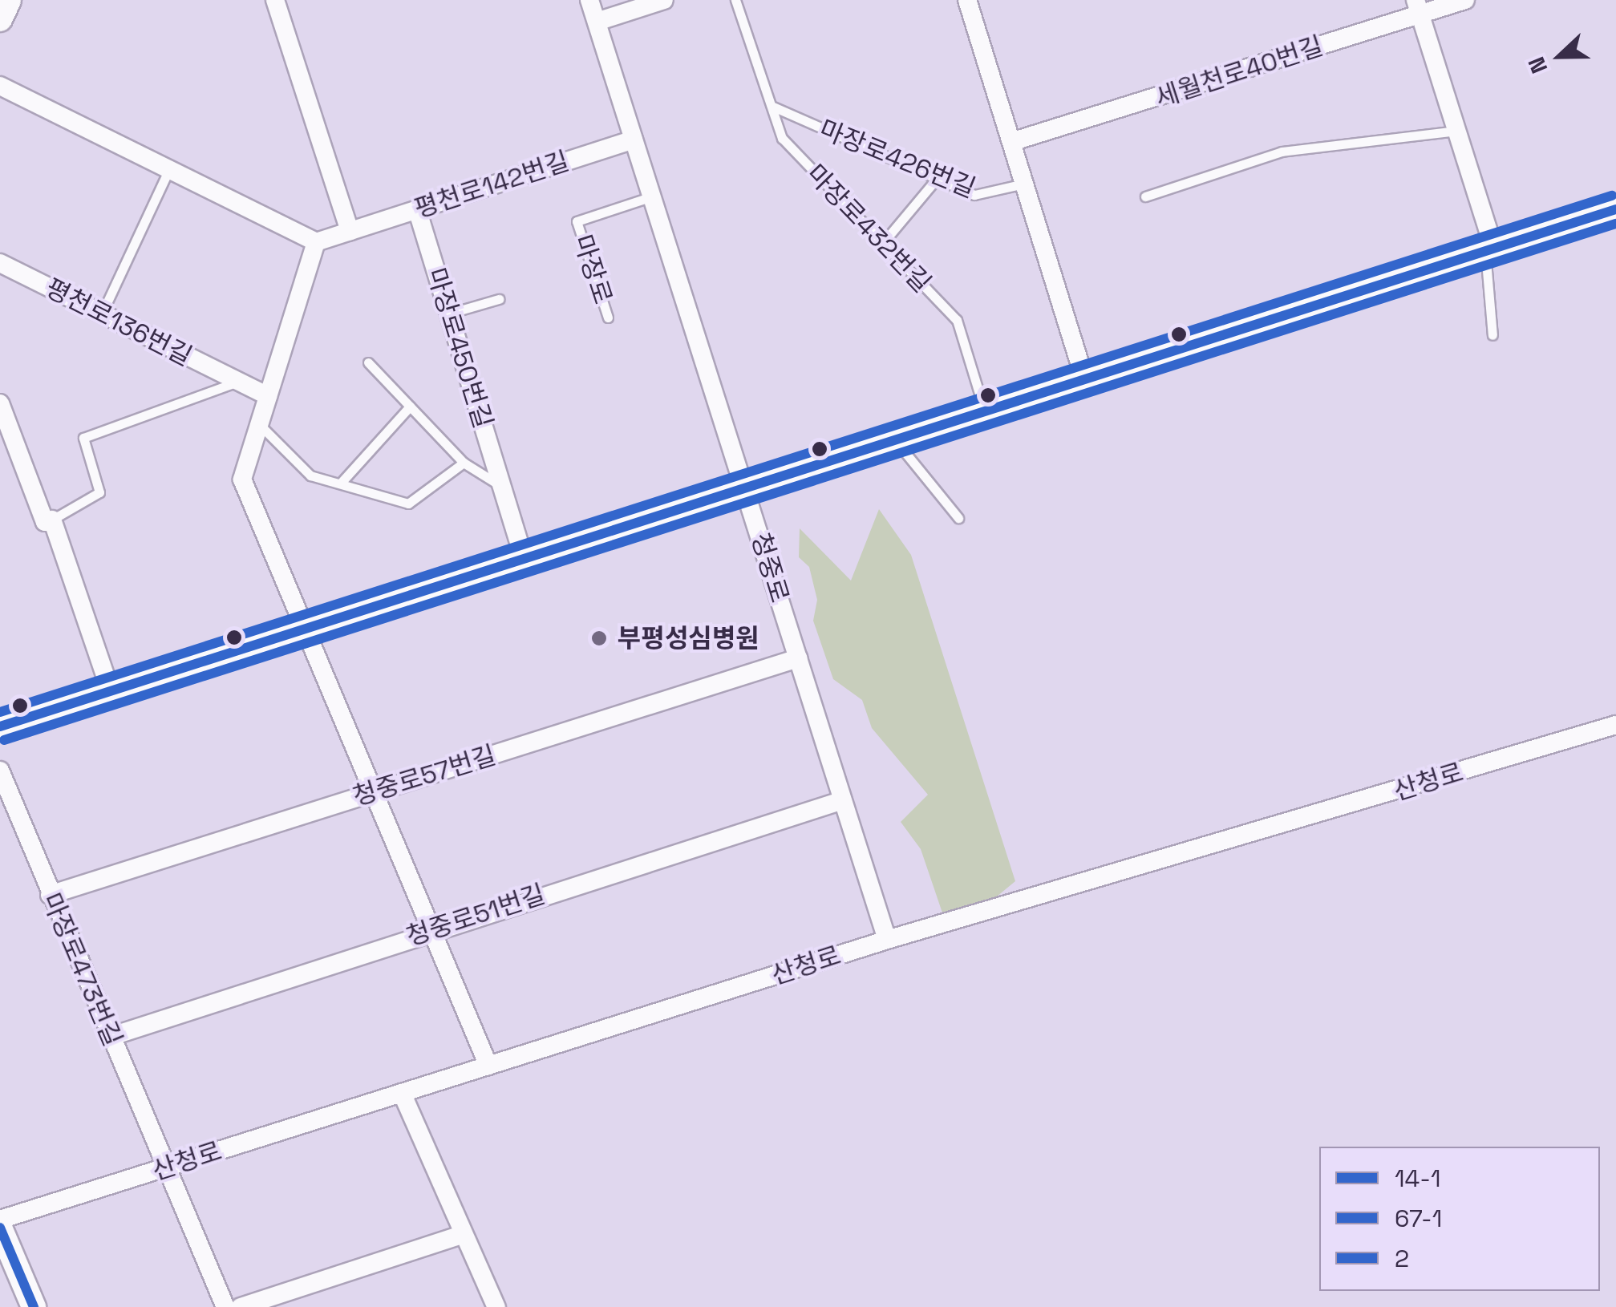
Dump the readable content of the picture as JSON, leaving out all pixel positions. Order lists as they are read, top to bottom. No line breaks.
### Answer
{"streets":{"street":["세월천로40번길","평천로142번길","평천로136번길","마장로450번길","청중로","청중로57번길","산청로","청중로51번길","마장로473번길"],"lane":["마장로426번길","마장로432번길","마장로"]},"crossings":[["마장로426번길","마장로432번길"],["평천로142번길","마장로450번길"],["평천로142번길","청중로"],["마장로","청중로"],["청중로","청중로57번길"],["청중로","산청로"],["청중로","청중로51번길"],["청중로57번길","마장로473번길"],["산청로","마장로473번길"],["청중로51번길","마장로473번길"]],"places":["부평성심병원"],"lines":["transit line 2","transit line 14-1","transit line 67-1"],"legend":["14-1","67-1","2"],"north":"left"}
